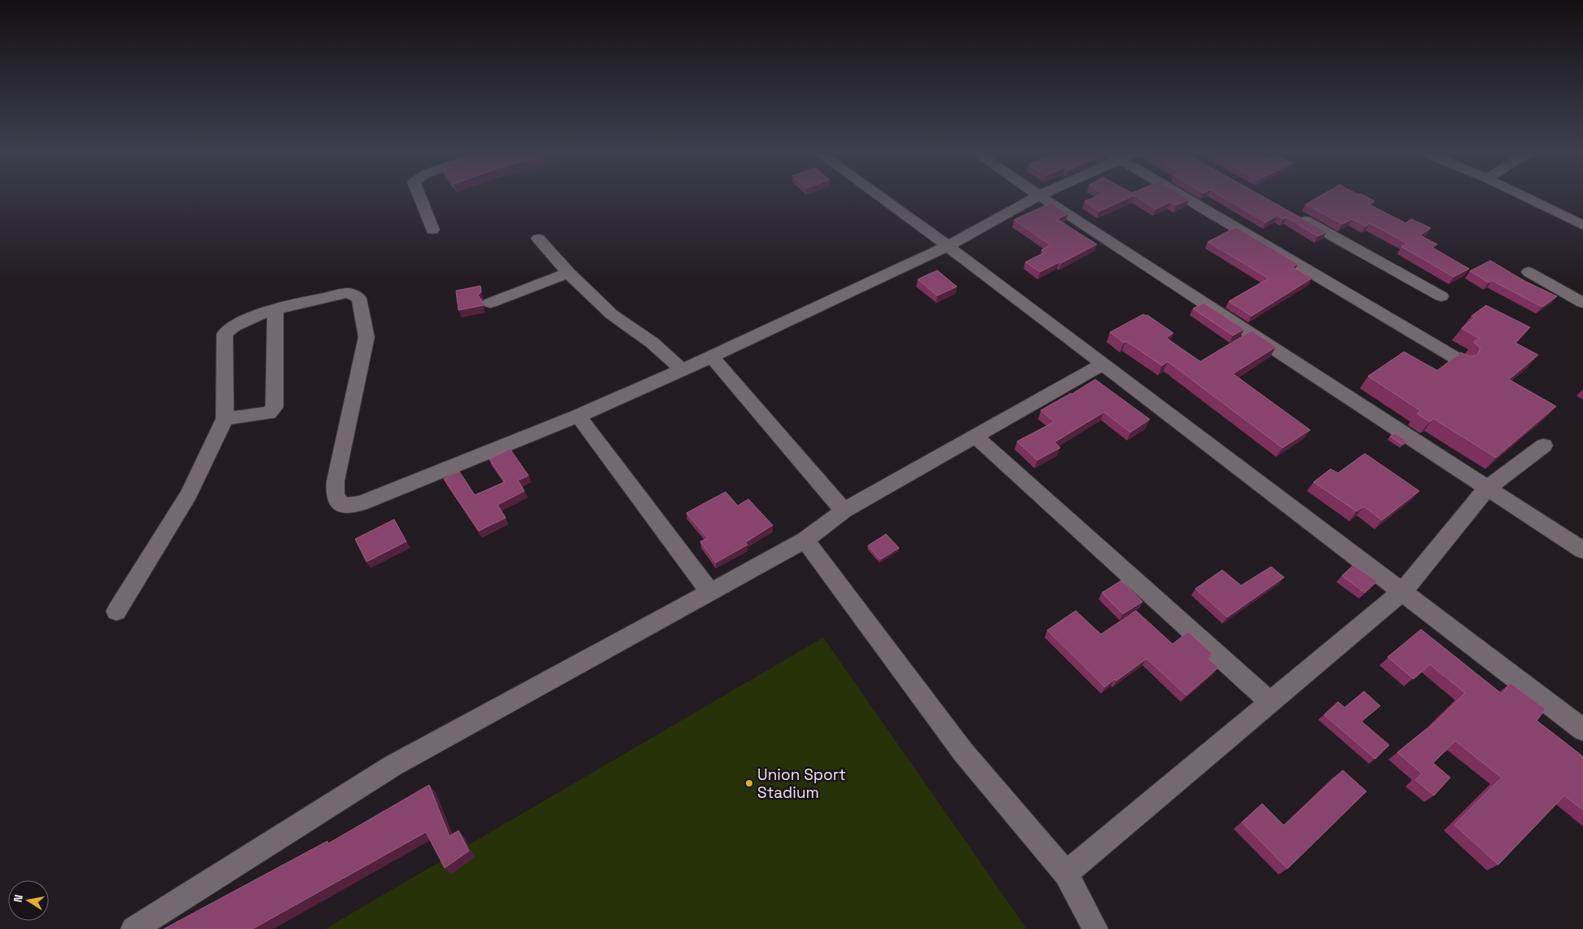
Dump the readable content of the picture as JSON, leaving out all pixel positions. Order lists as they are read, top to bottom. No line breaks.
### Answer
{"places":["Union Sport Stadium"],"north":"left"}
